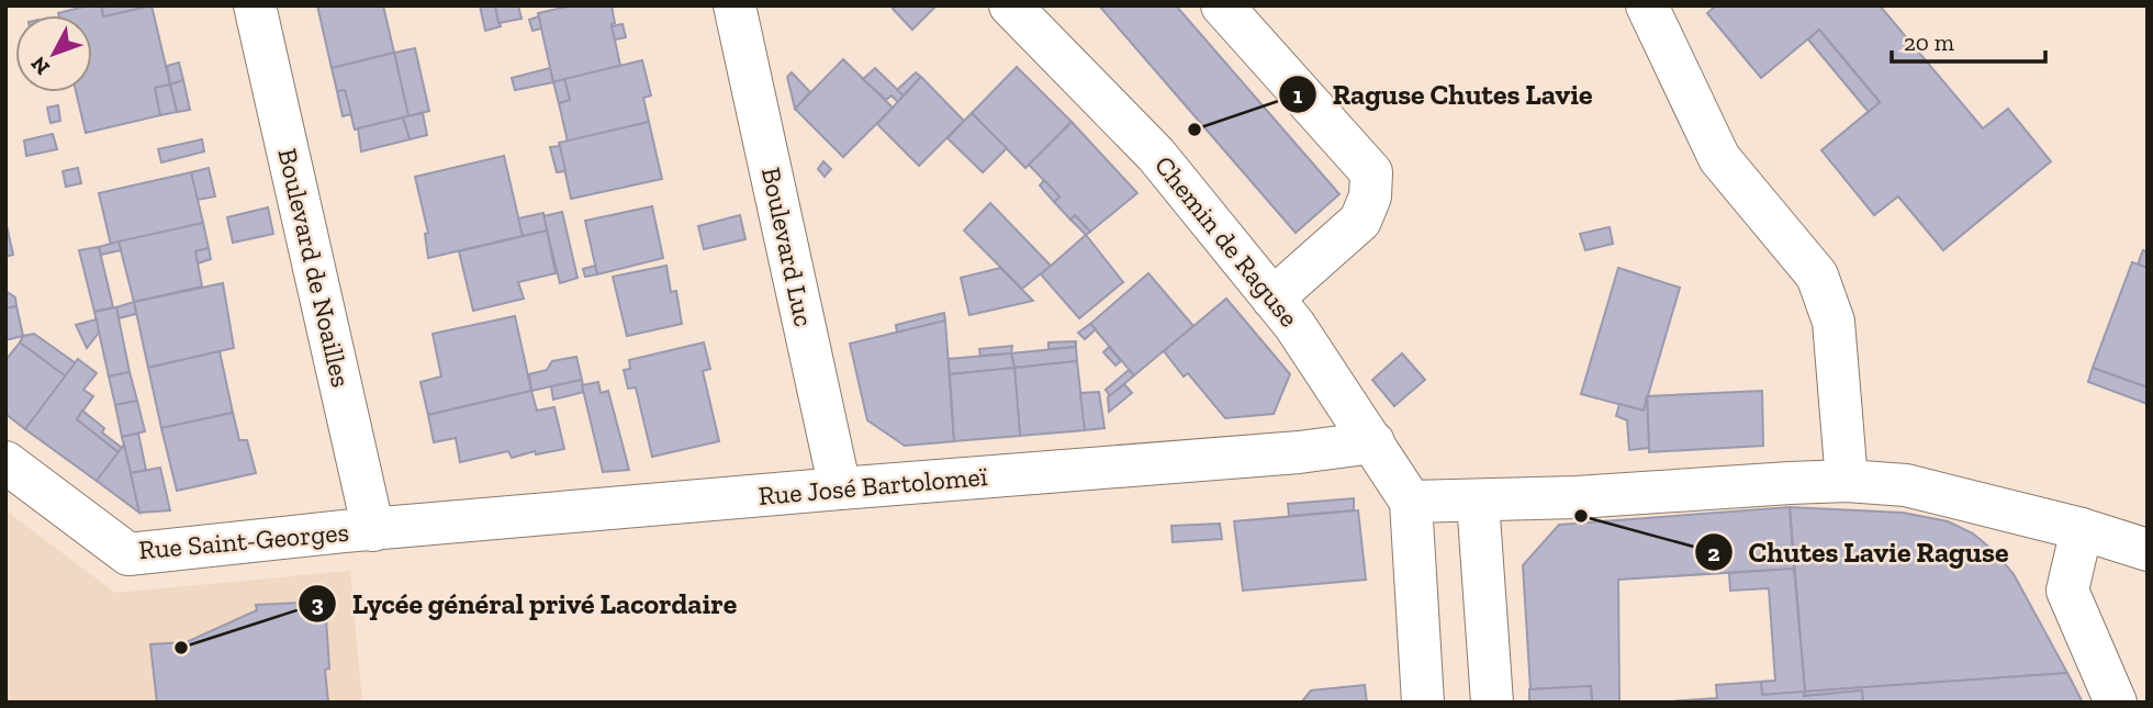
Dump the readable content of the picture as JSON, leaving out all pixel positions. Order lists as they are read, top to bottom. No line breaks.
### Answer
{"streets":{"street":["Chemin de Raguse","Boulevard Luc","Boulevard de Noailles","Rue José Bartolomeï","Rue Saint-Georges"]},"crossings":[["Chemin de Raguse","Rue José Bartolomeï"],["Boulevard Luc","Rue José Bartolomeï"],["Boulevard de Noailles","Rue José Bartolomeï"],["Boulevard de Noailles","Rue Saint-Georges"],["Rue José Bartolomeï","Rue Saint-Georges"]],"places":["Raguse Chutes Lavie","Chutes Lavie Raguse","Lycée général privé Lacordaire"],"scale_bar":"20 m","north":"bottom left"}
